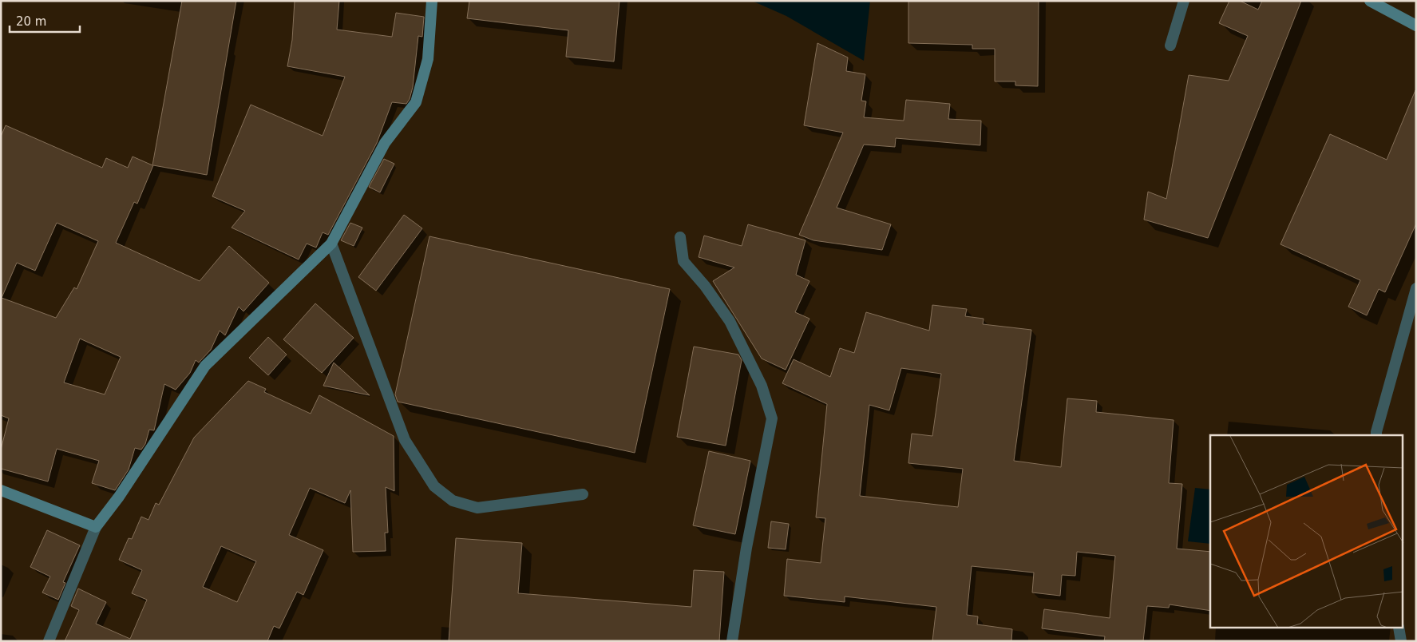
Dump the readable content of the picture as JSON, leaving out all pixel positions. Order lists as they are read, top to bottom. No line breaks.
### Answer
{"scale_bar":"20 m"}
